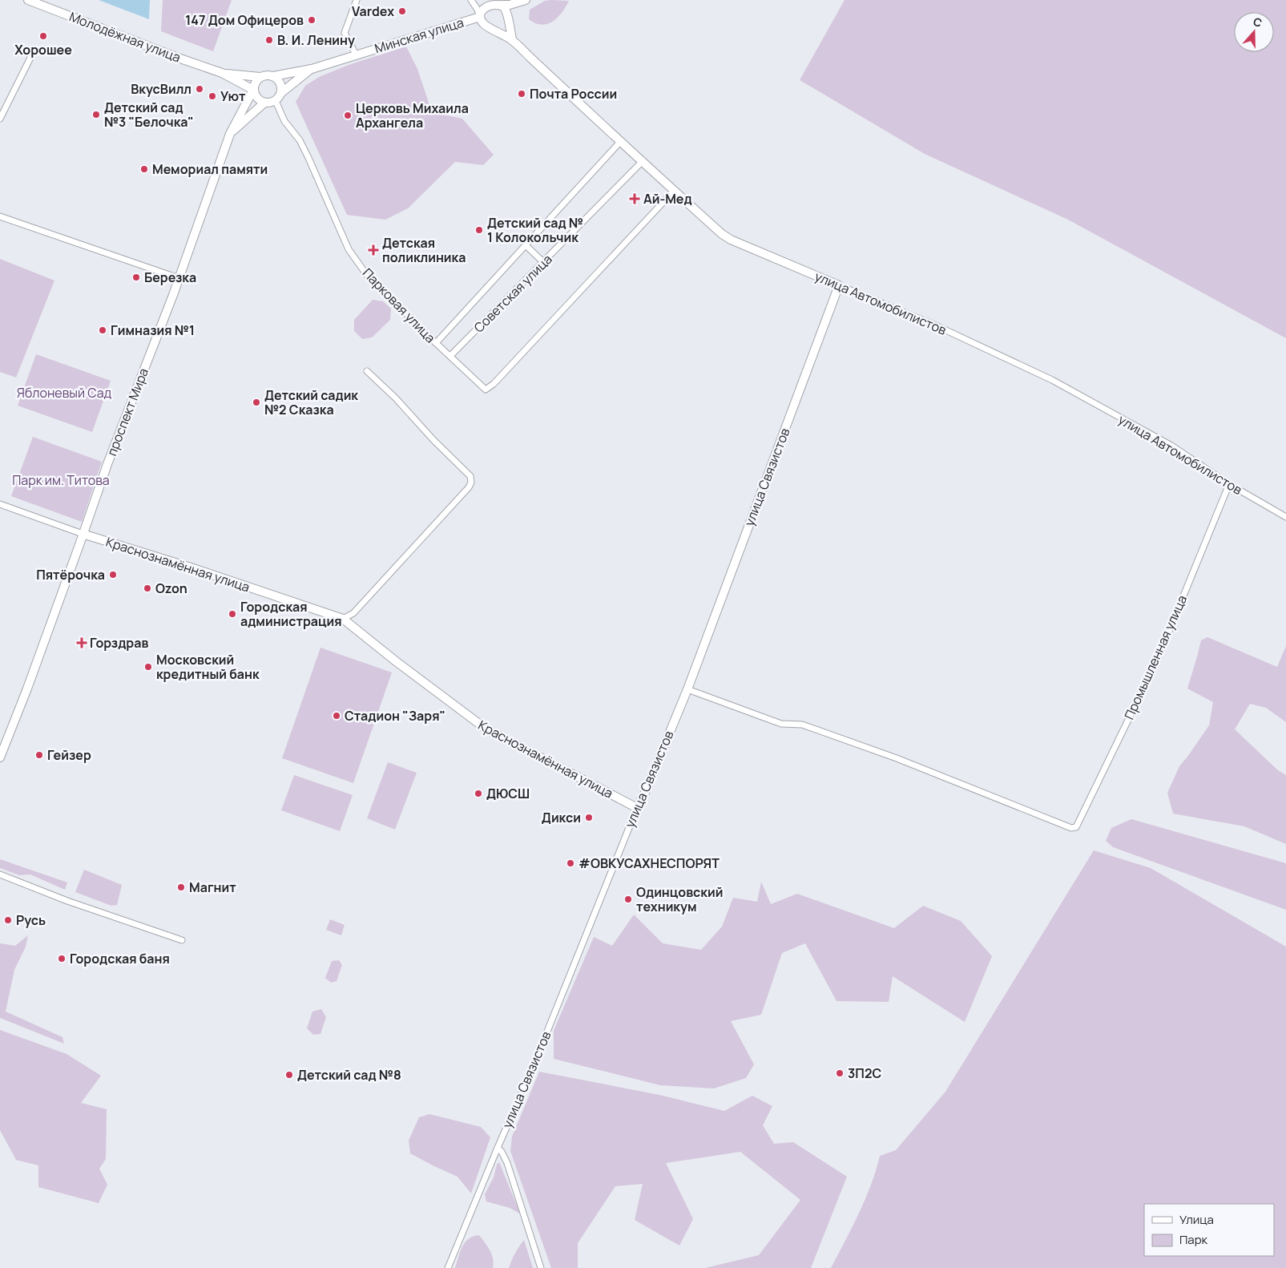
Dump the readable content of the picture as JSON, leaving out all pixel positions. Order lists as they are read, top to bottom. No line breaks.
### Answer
{"streets":{"street":["Минская улица","Молодёжная улица","Советская улица","улица Автомобилистов","Парковая улица","проспект Мира","улица Связистов","Краснознамённая улица","Промышленная улица"]},"crossings":[["Минская улица","Молодёжная улица"],["Минская улица","улица Автомобилистов"],["Минская улица","Парковая улица"],["Минская улица","проспект Мира"],["Молодёжная улица","Парковая улица"],["Молодёжная улица","проспект Мира"],["Советская улица","улица Автомобилистов"],["Советская улица","Парковая улица"],["улица Автомобилистов","Парковая улица"],["улица Автомобилистов","улица Связистов"],["улица Автомобилистов","Промышленная улица"],["Парковая улица","проспект Мира"],["проспект Мира","Краснознамённая улица"],["улица Связистов","Краснознамённая улица"],["улица Связистов","Промышленная улица"]],"parks":["Яблоневый Сад","Парк им. Титова"],"places":{"other":["Vardex","147 Дом Офицеров","Хорошее","В. И. Ленину","ВкусВилл","Почта России","Уют","Детский сад №3 \"Белочка\"","Церковь Михаила Архангела","Мемориал памяти","Детский сад № 1 Колокольчик","Березка","Гимназия №1","Детский садик №2 Сказка","Пятёрочка","Ozon","Городская администрация","Московский кредитный банк","Стадион \"Заря\"","Гейзер","ДЮСШ","Дикси","#ОВКУСАХНЕСПОРЯТ","Магнит","Одинцовский техникум","Русь","Городская баня","3П2С","Детский сад №8"],"health":["Ай-Мед","Детская поликлиника","Горздрав"]},"legend":["Улица","Парк"],"north":"top"}
